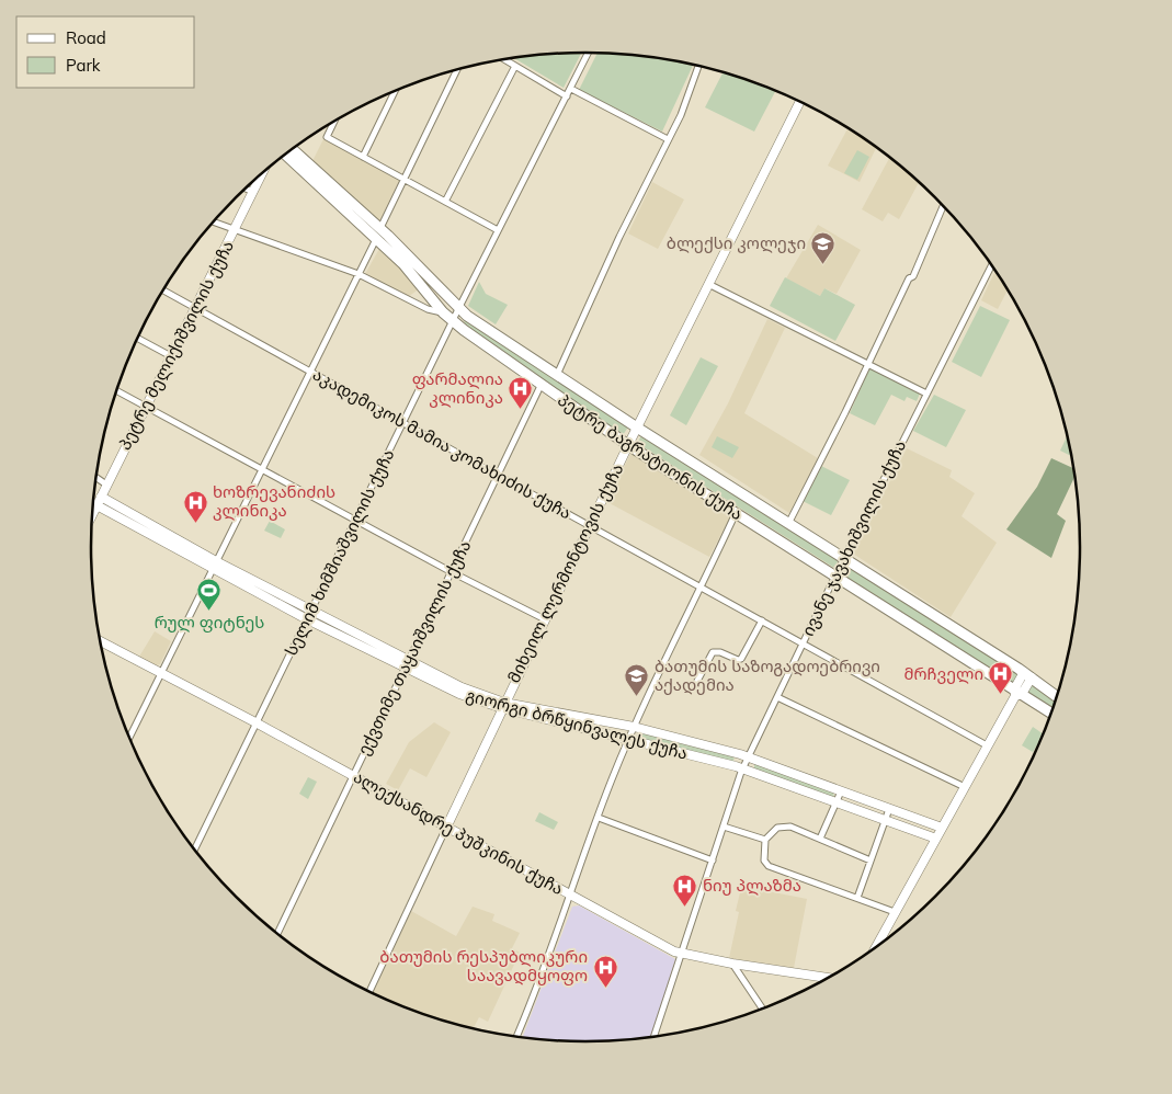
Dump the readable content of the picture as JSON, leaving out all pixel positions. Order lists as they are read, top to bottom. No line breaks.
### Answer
{"streets":{"main road":["პეტრე ბაგრატიონის ქუჩა"],"street":["პეტრე მელიქიშვილის ქუჩა","აკადემიკოს მამია კომახიძის ქუჩა","ივანე ჯავახიშვილის ქუჩა","სელიმ ხიმშიაშვილის ქუჩა","მიხეილ ლერმონტოვის ქუჩა","ექვთიმე თაყაიშვილის ქუჩა","გიორგი ბრწყინვალეს ქუჩა","ალექსანდრე პუშკინის ქუჩა"]},"crossings":[["პეტრე მელიქიშვილის ქუჩა","აკადემიკოს მამია კომახიძის ქუჩა"],["პეტრე მელიქიშვილის ქუჩა","გიორგი ბრწყინვალეს ქუჩა"],["აკადემიკოს მამია კომახიძის ქუჩა","ივანე ჯავახიშვილის ქუჩა"],["აკადემიკოს მამია კომახიძის ქუჩა","სელიმ ხიმშიაშვილის ქუჩა"],["აკადემიკოს მამია კომახიძის ქუჩა","მიხეილ ლერმონტოვის ქუჩა"],["აკადემიკოს მამია კომახიძის ქუჩა","ექვთიმე თაყაიშვილის ქუჩა"],["პეტრე ბაგრატიონის ქუჩა","ივანე ჯავახიშვილის ქუჩა"],["პეტრე ბაგრატიონის ქუჩა","სელიმ ხიმშიაშვილის ქუჩა"],["პეტრე ბაგრატიონის ქუჩა","მიხეილ ლერმონტოვის ქუჩა"],["პეტრე ბაგრატიონის ქუჩა","ექვთიმე თაყაიშვილის ქუჩა"],["ივანე ჯავახიშვილის ქუჩა","გიორგი ბრწყინვალეს ქუჩა"],["ივანე ჯავახიშვილის ქუჩა","ალექსანდრე პუშკინის ქუჩა"],["სელიმ ხიმშიაშვილის ქუჩა","გიორგი ბრწყინვალეს ქუჩა"],["სელიმ ხიმშიაშვილის ქუჩა","ალექსანდრე პუშკინის ქუჩა"],["მიხეილ ლერმონტოვის ქუჩა","გიორგი ბრწყინვალეს ქუჩა"],["მიხეილ ლერმონტოვის ქუჩა","ალექსანდრე პუშკინის ქუჩა"],["ექვთიმე თაყაიშვილის ქუჩა","გიორგი ბრწყინვალეს ქუჩა"],["ექვთიმე თაყაიშვილის ქუჩა","ალექსანდრე პუშკინის ქუჩა"]],"places":{"school or university":["ბლექსი კოლეჯი","ბათუმის საზოგადოებრივი აქადემია"],"hospital":["ფარმალია კლინიკა","ხოზრევანიძის კლინიკა","მრჩველი","ნიუ პლაზმა","ბათუმის რესპუბლიკური საავადმყოფო"],"sports":["რულ ფიტნეს"]},"legend":["Road","Park"]}
